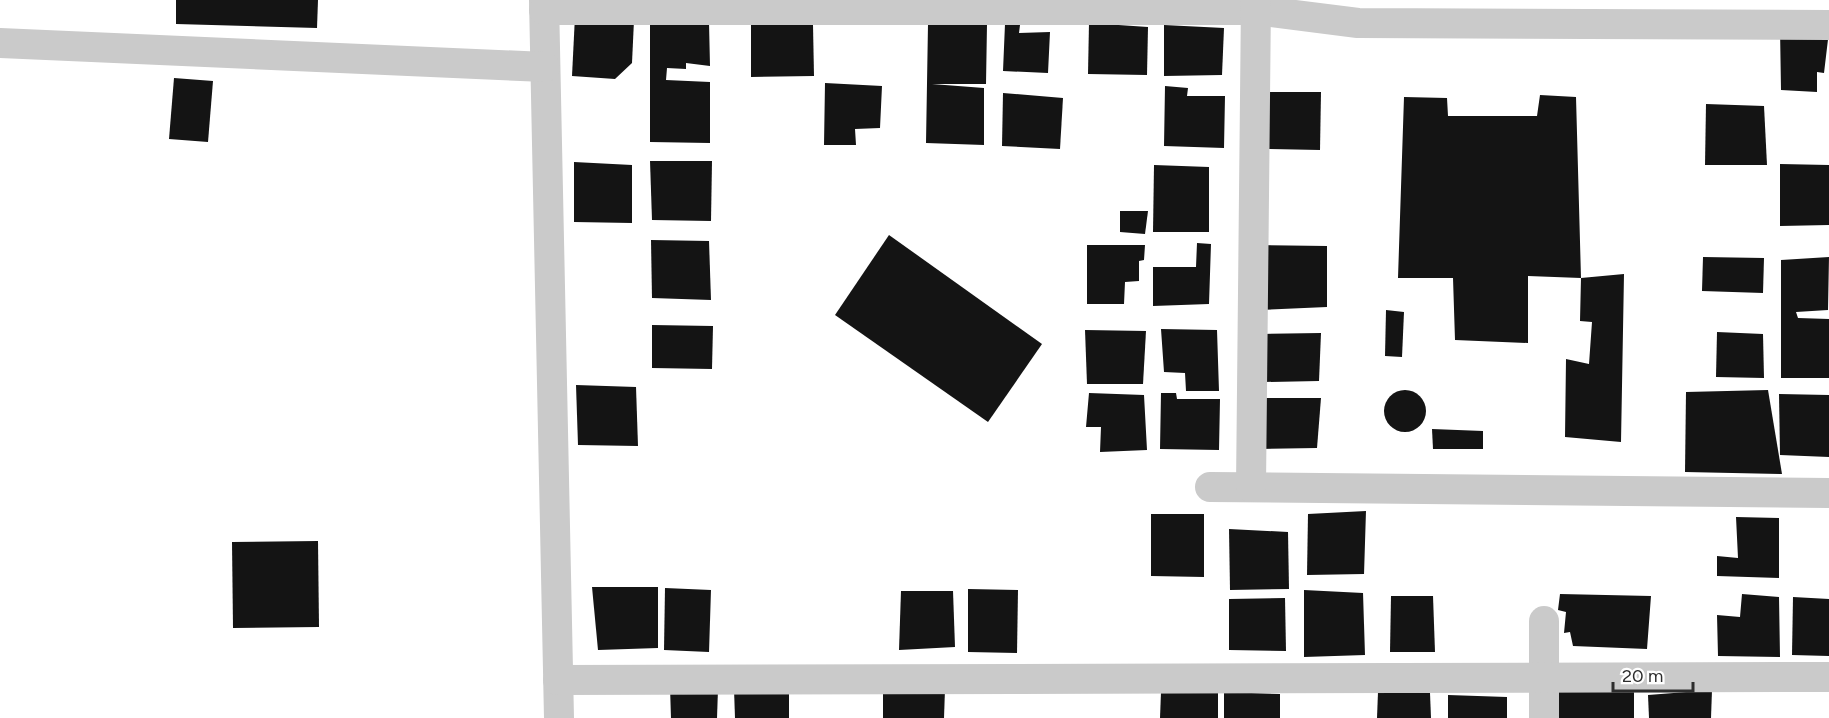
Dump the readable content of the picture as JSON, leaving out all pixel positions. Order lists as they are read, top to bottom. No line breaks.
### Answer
{"scale_bar":"20 m"}
